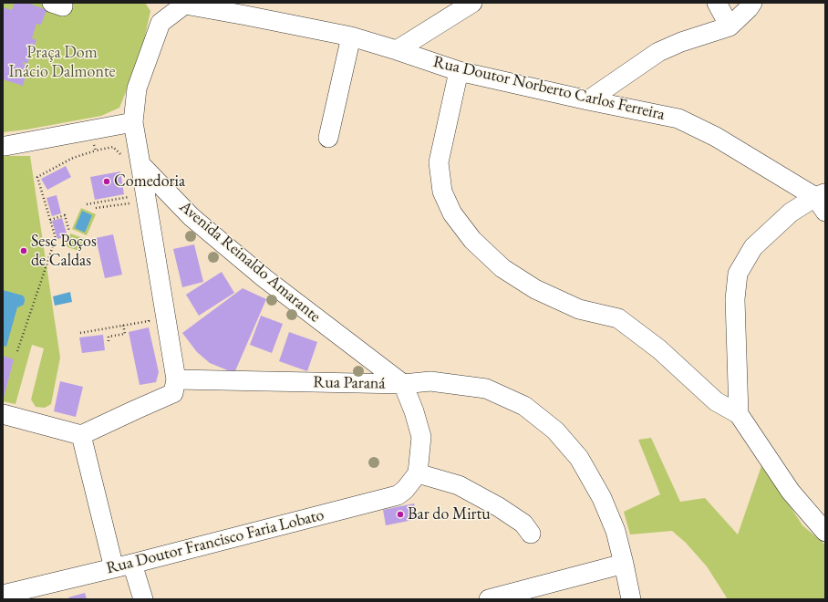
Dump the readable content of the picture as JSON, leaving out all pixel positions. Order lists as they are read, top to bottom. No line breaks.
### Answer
{"streets":{"street":["Rua Doutor Norberto Carlos Ferreira","Avenida Reinaldo Amarante","Rua Paraná","Rua Doutor Francisco Faria Lobato"]},"crossings":[["Avenida Reinaldo Amarante","Rua Paraná"]],"parks":["Praça Dom Inácio Dalmonte"],"places":["Comedoria","Sesc Poços de Caldas","Bar do Mirtu"]}
